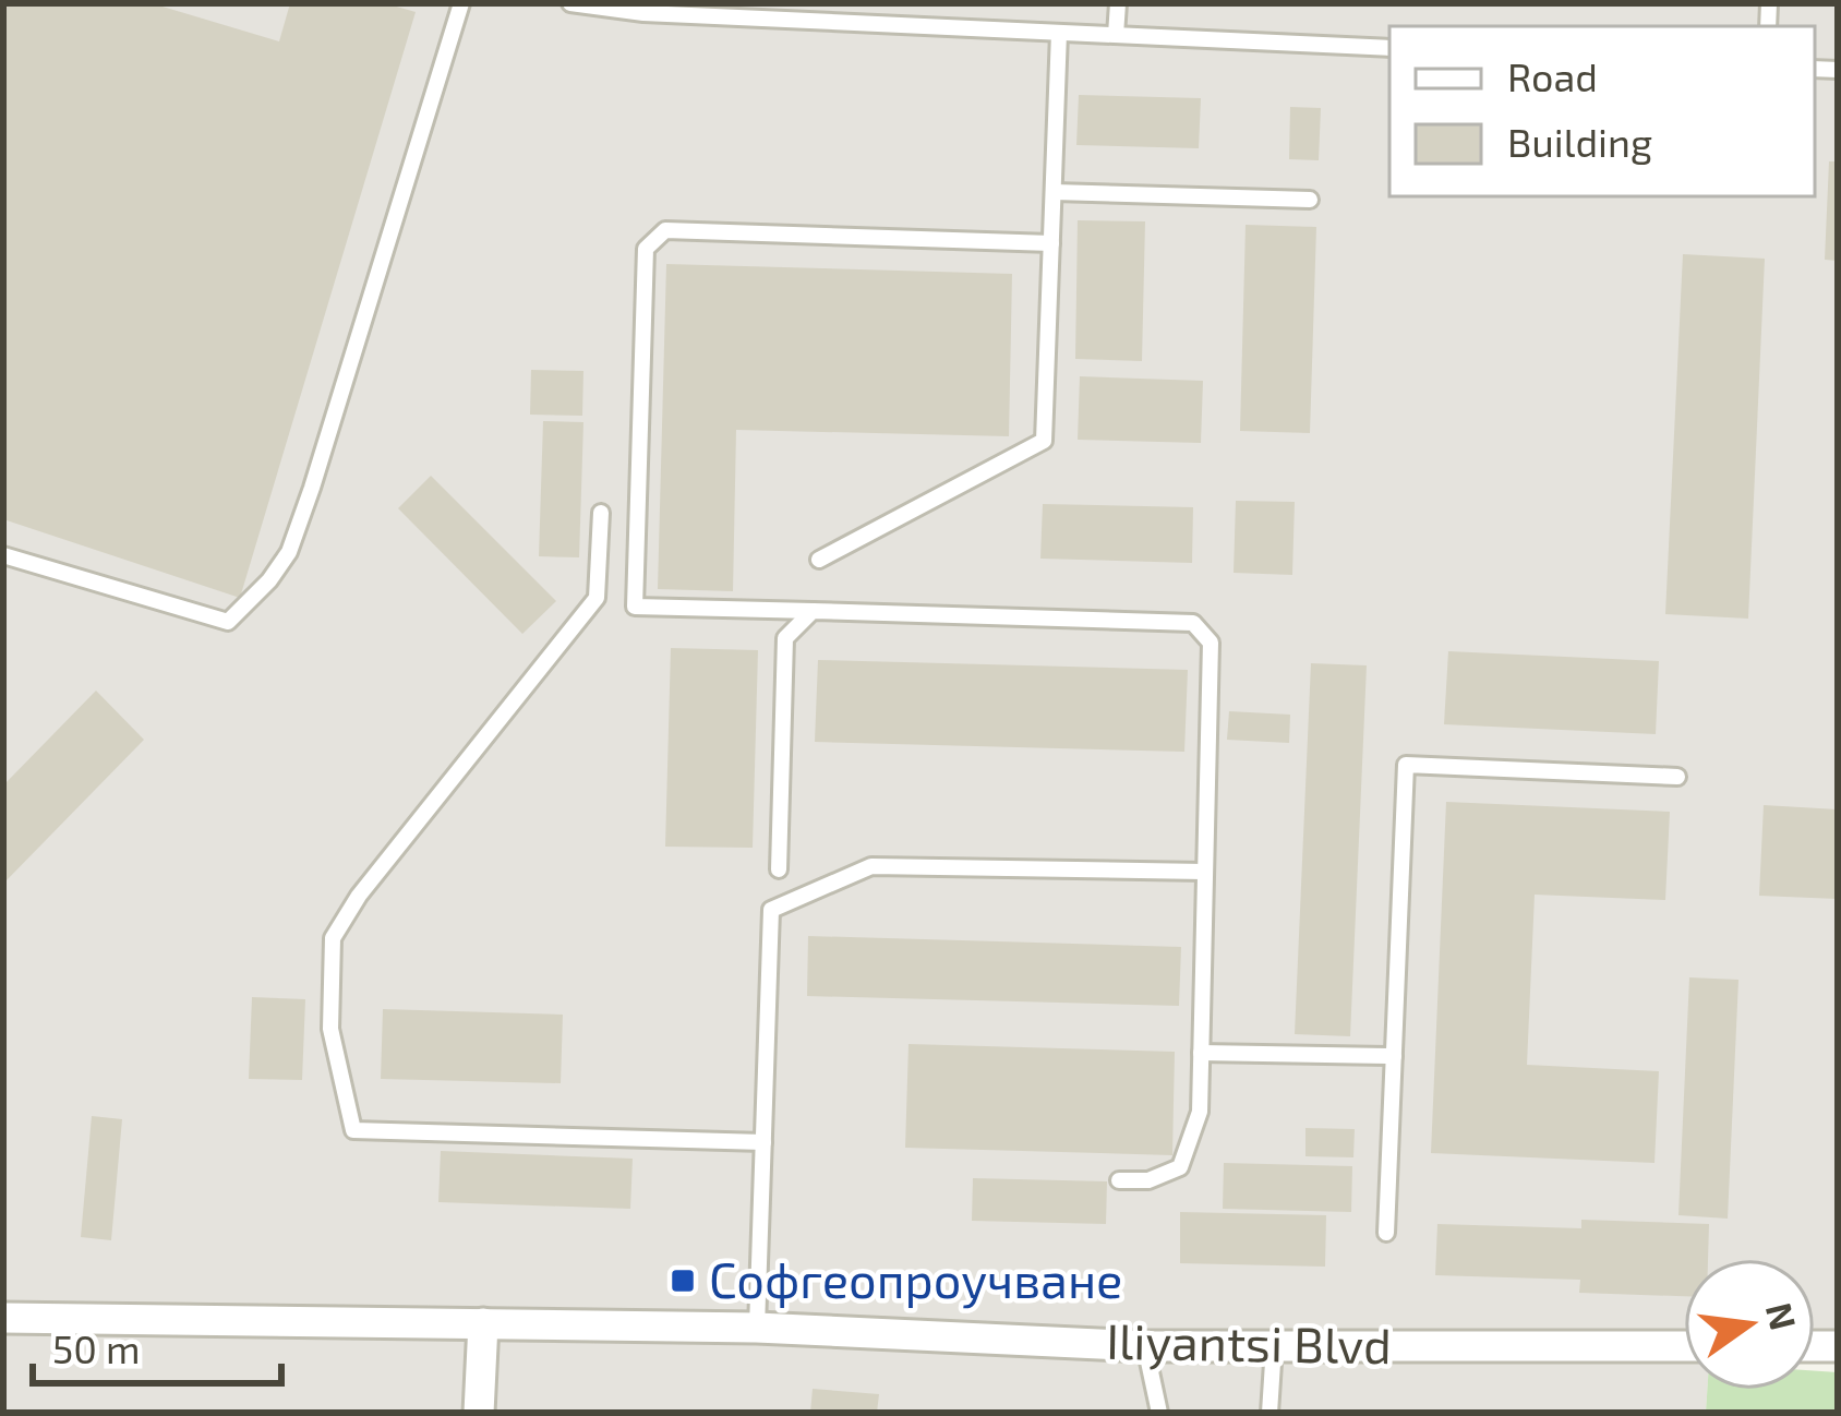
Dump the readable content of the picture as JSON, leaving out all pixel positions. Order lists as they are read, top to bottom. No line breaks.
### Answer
{"streets":{"street":["Iliyantsi Blvd"]},"places":{"transit":["Софгеопроучване"]},"legend":["Road","Building"],"scale_bar":"50 m","north":"right"}
